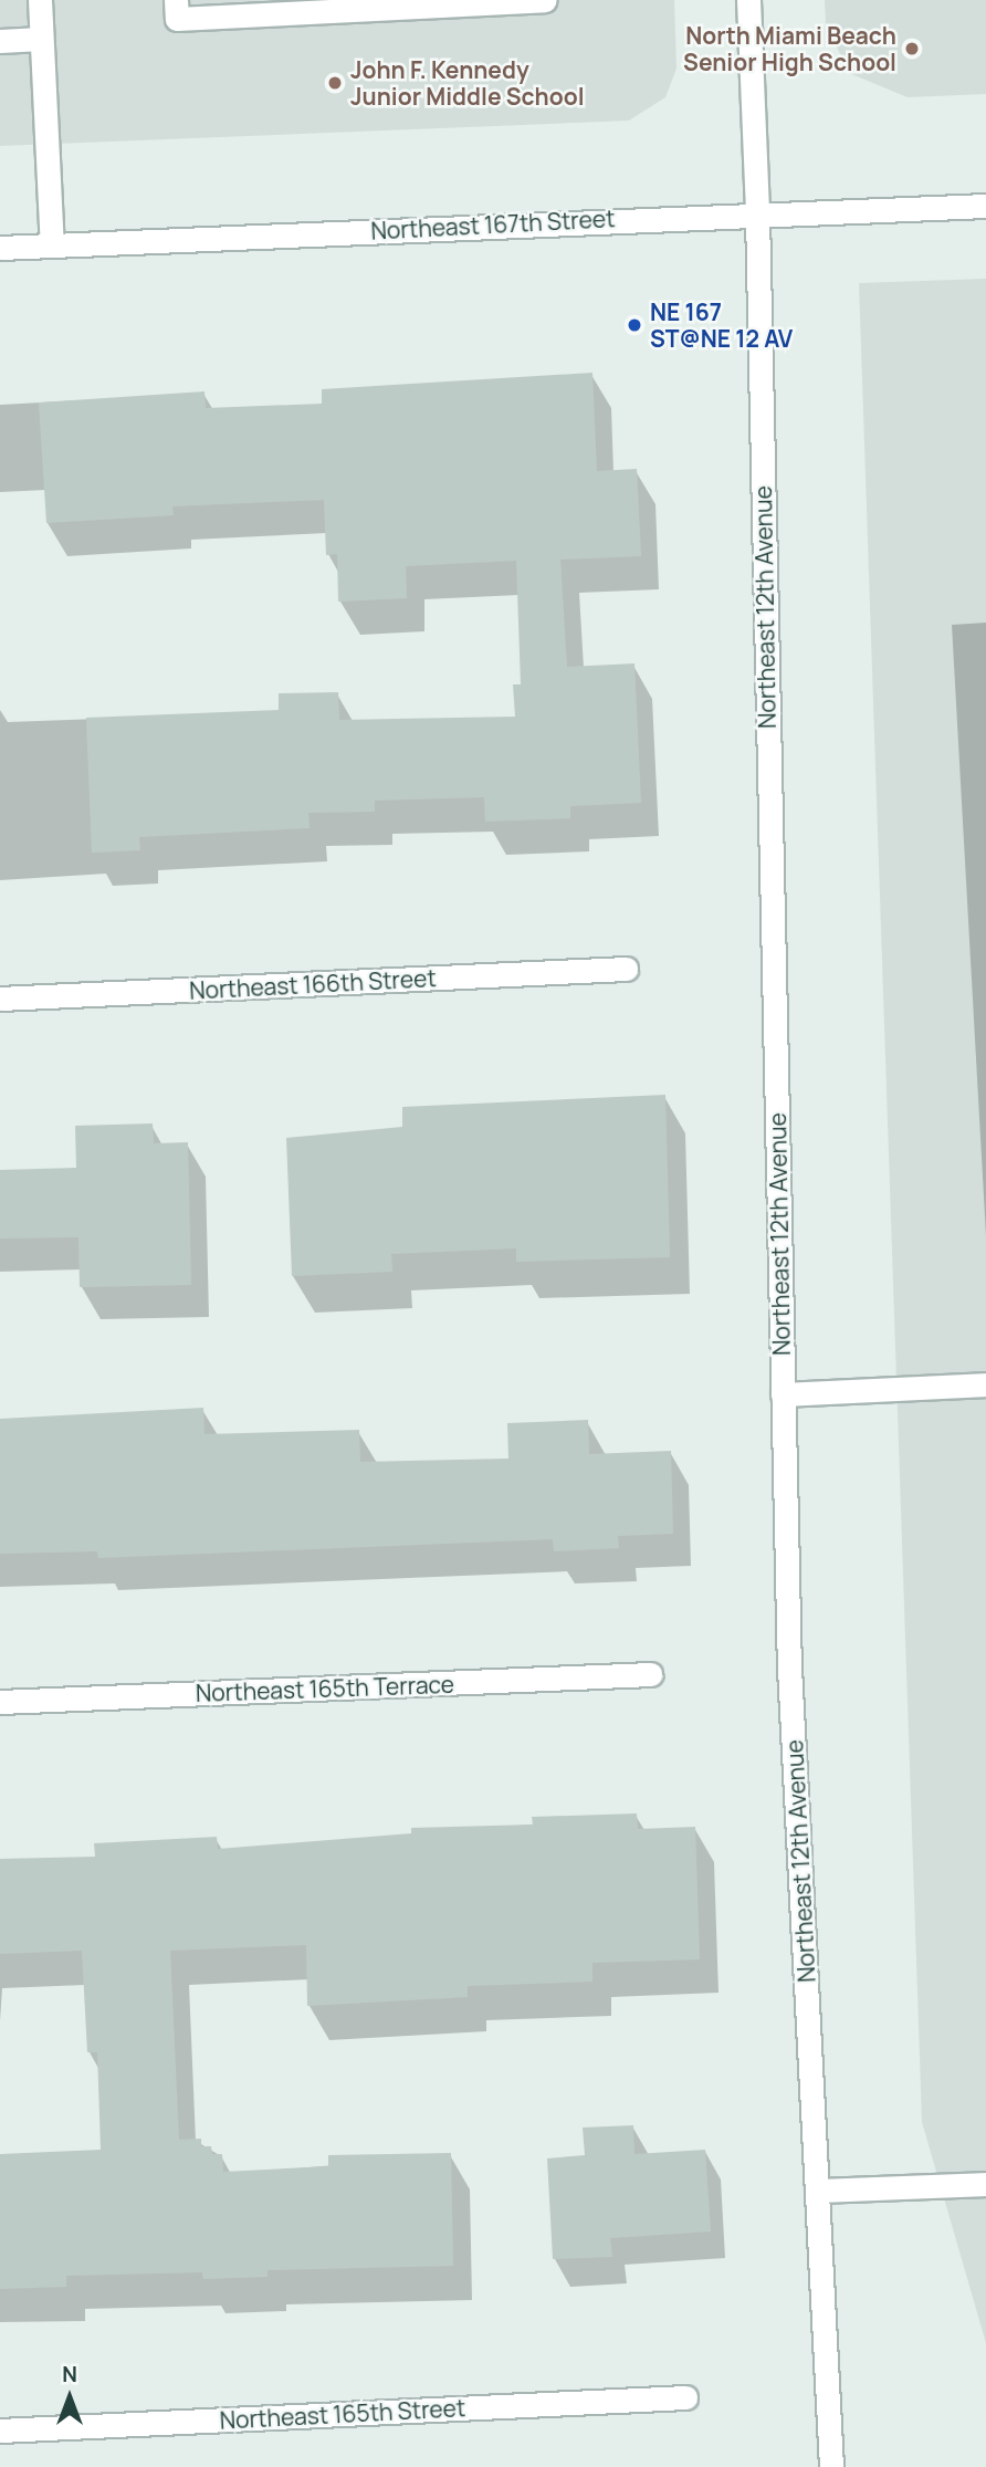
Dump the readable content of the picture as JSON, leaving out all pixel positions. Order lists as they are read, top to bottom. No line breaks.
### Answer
{"streets":{"street":["Northeast 167th Street","Northeast 12th Avenue","Northeast 166th Street","Northeast 165th Terrace","Northeast 165th Street"]},"crossings":[["Northeast 167th Street","Northeast 12th Avenue"]],"places":["North Miami Beach Senior High School","John F. Kennedy Junior Middle School","NE 167 ST@NE 12 AV"],"north":"top"}
